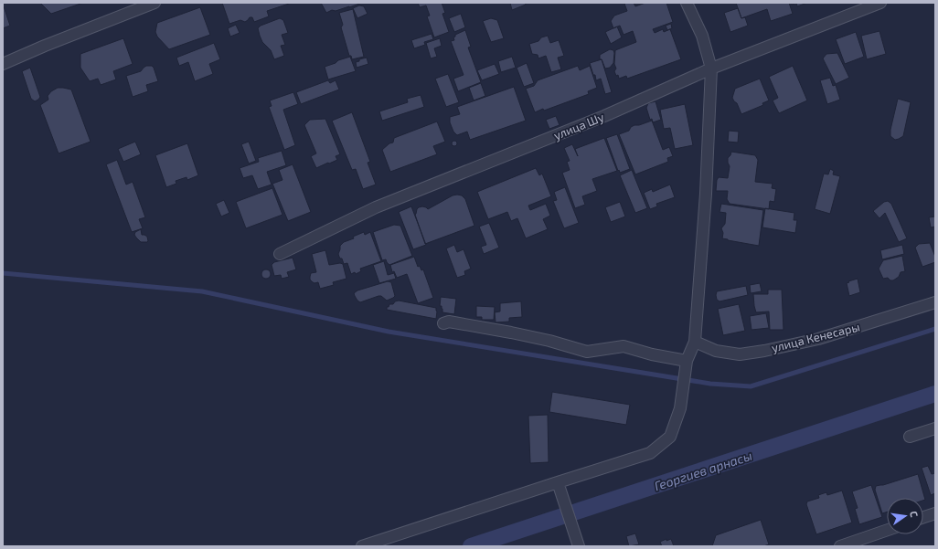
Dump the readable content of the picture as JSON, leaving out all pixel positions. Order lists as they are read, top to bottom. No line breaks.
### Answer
{"streets":{"street":["улица Шу","улица Кенесары"]},"water":["Георгиев арнасы"],"north":"right"}
